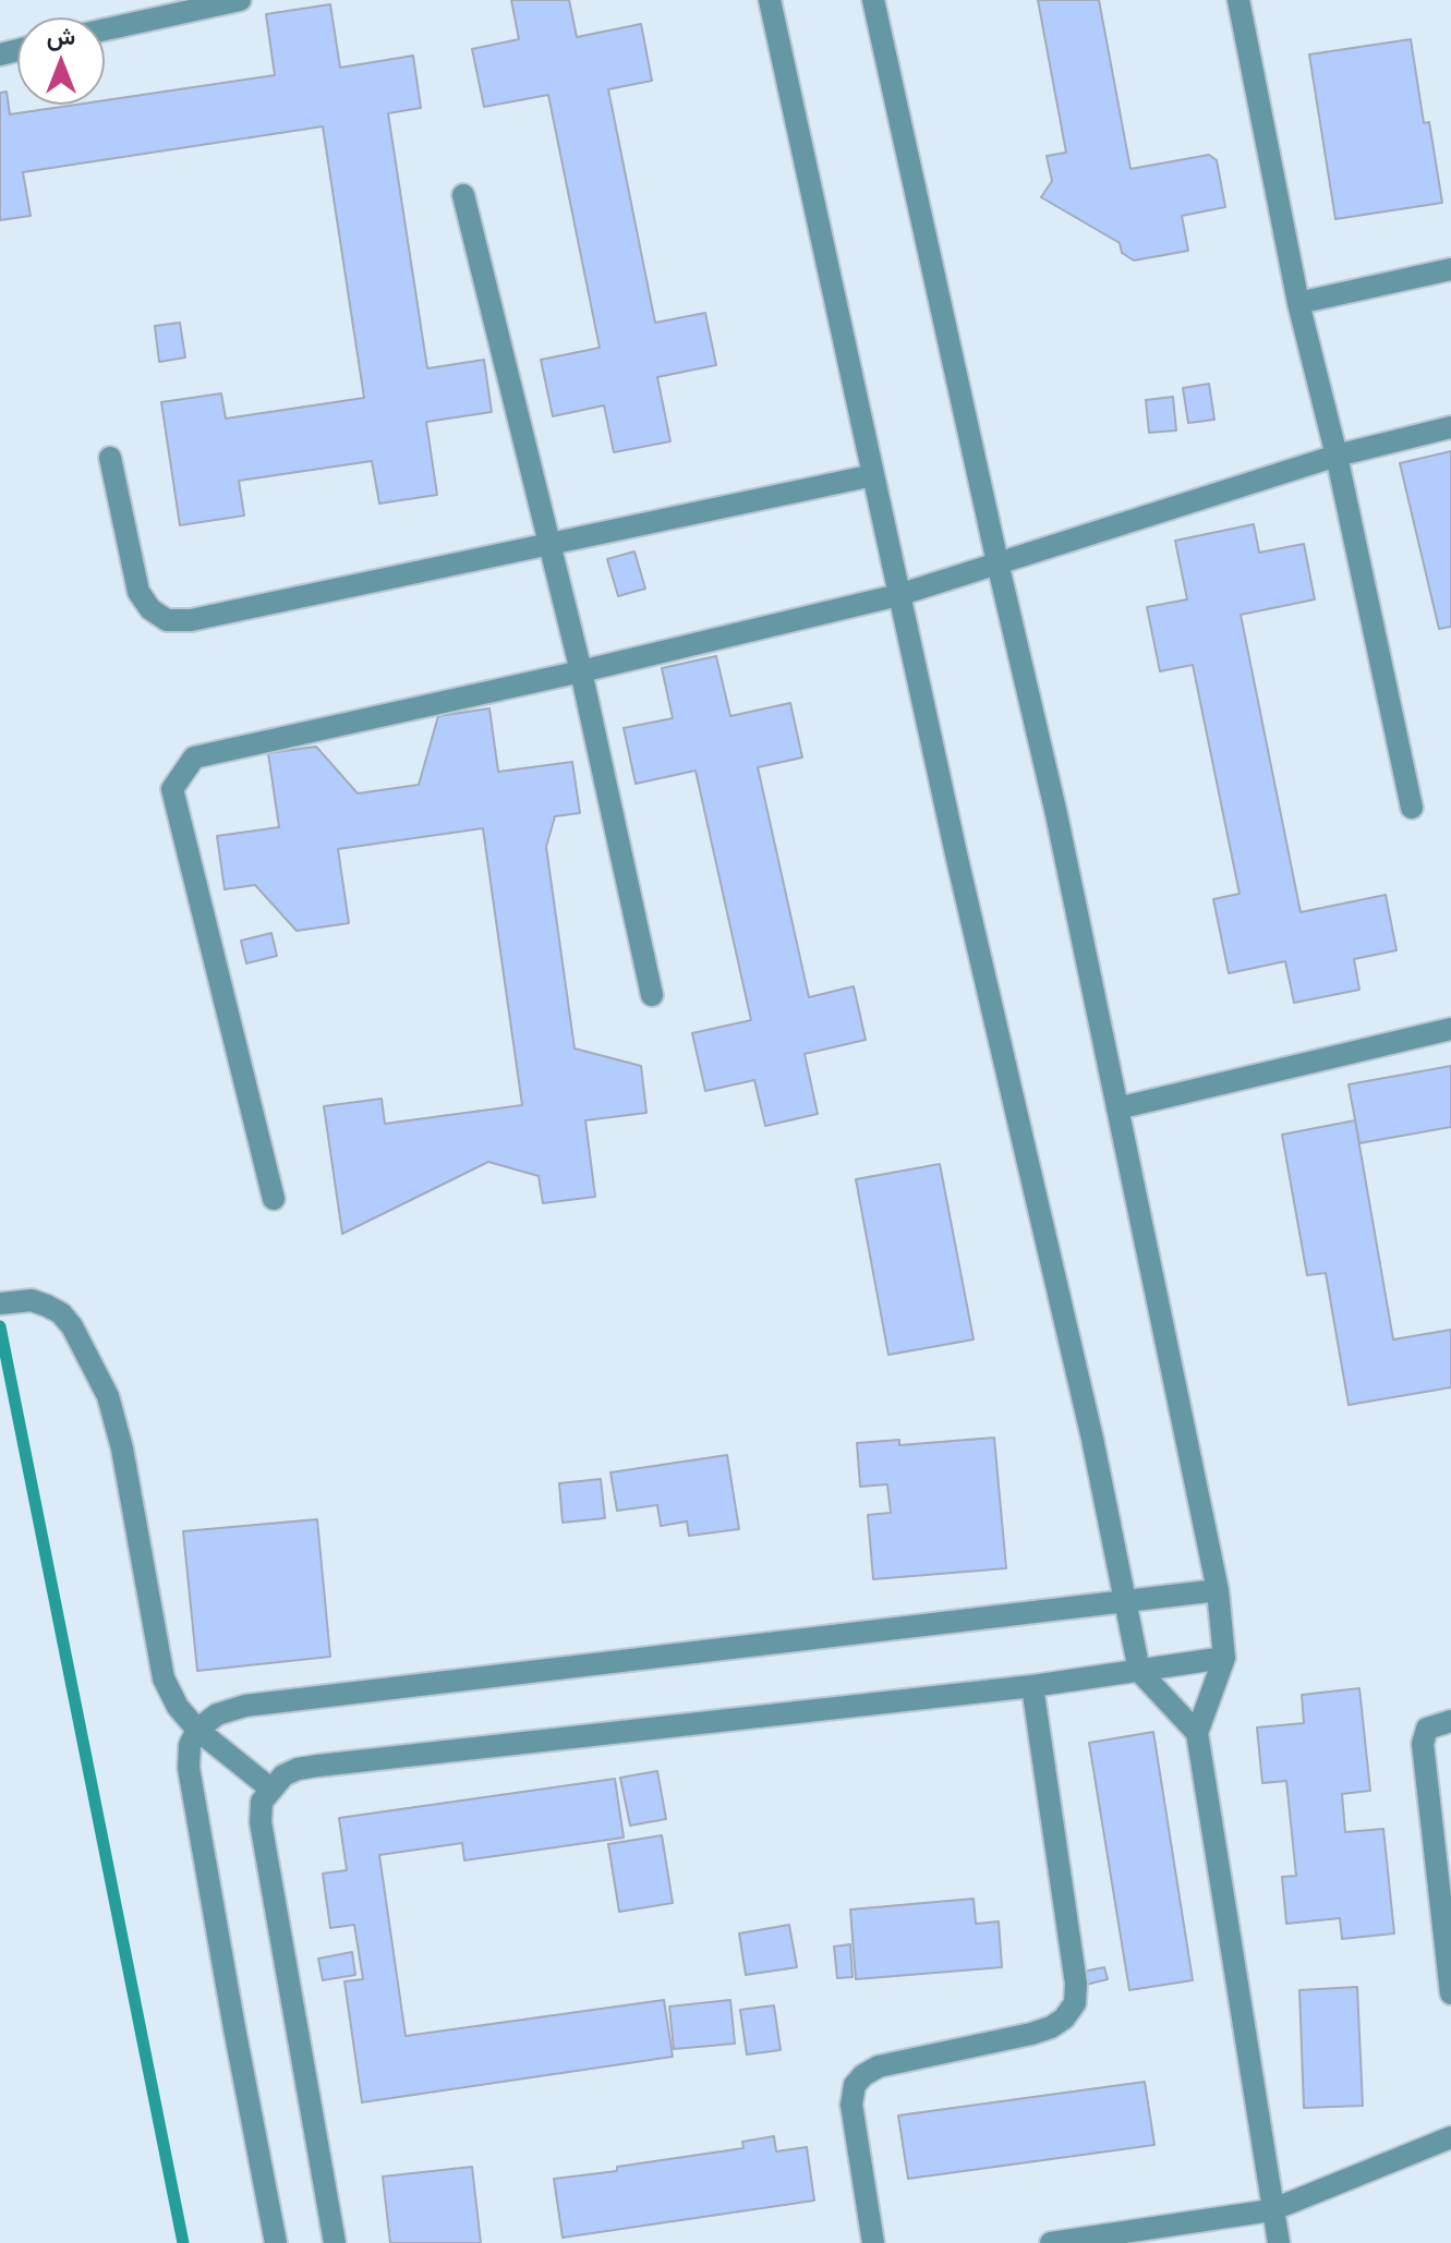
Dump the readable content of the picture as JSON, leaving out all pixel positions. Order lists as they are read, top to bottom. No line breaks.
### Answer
{"north":"top"}
